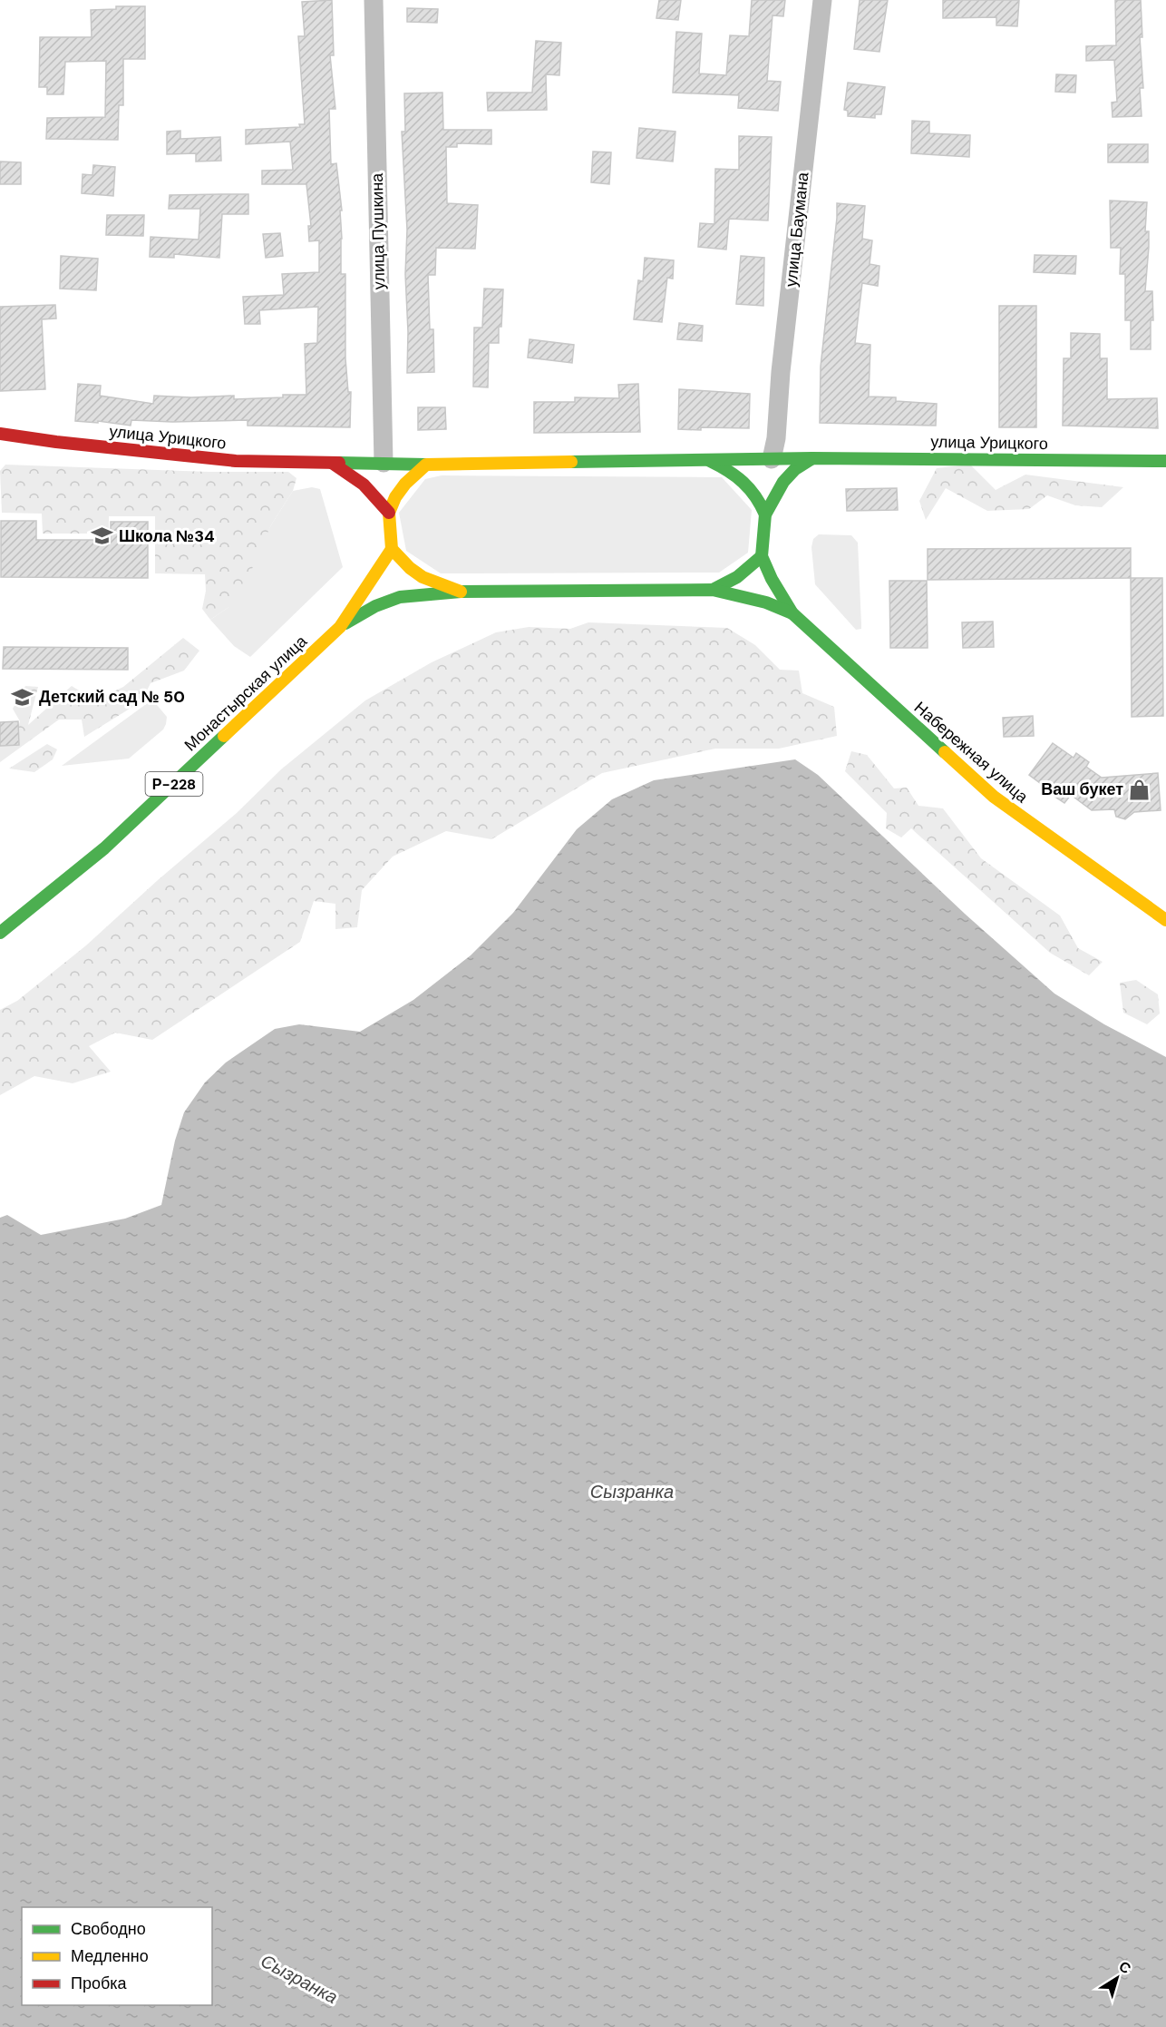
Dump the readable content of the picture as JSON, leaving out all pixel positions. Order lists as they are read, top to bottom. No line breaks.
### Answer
{"streets":{"main road":["улица Урицкого","Монастырская улица","Набережная улица","Р-228"],"street":["улица Баумана","улица Пушкина"]},"crossings":[["улица Баумана","улица Урицкого"],["улица Пушкина","улица Урицкого"],["Монастырская улица","Р-228"]],"water":["Сызранка"],"places":{"school or university":["Школа №34","Детский сад № 50"],"shop":["Ваш букет"]},"legend":["Свободно","Медленно","Пробка"],"north":"top right"}
